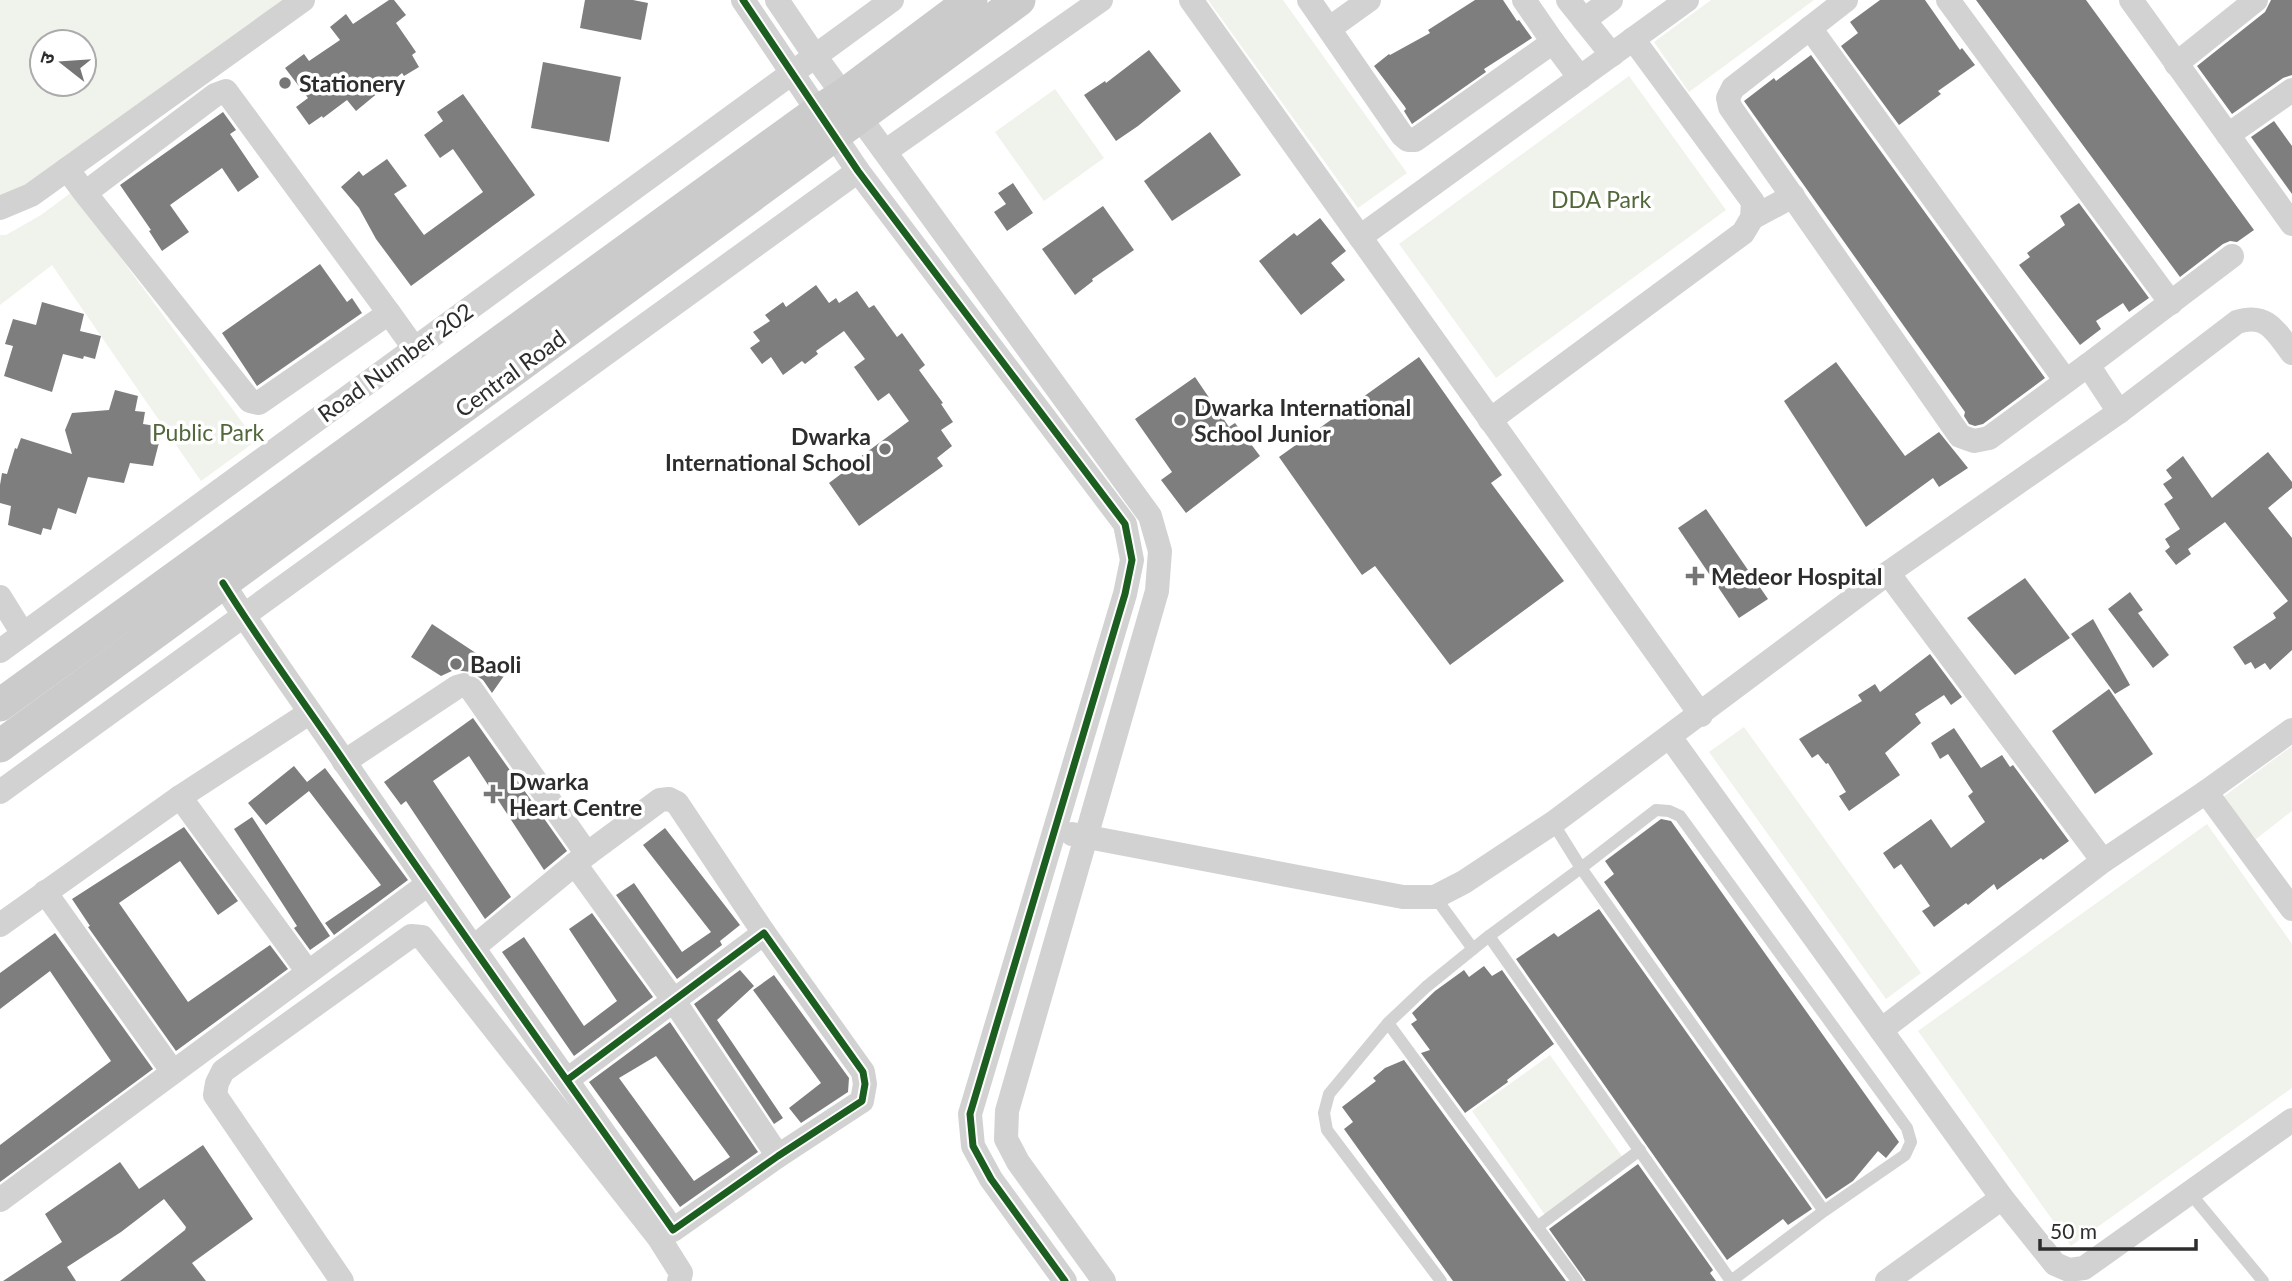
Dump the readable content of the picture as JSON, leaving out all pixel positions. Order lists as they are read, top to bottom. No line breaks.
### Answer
{"streets":{"main road":["Central Road"],"street":["Road Number 202"]},"parks":["DDA Park","Public Park"],"places":{"other":["Stationery","Dwarka International School Junior","Dwarka International School","Baoli"],"health":["Medeor Hospital","Dwarka Heart Centre"]},"scale_bar":"50 m","north":"left"}
